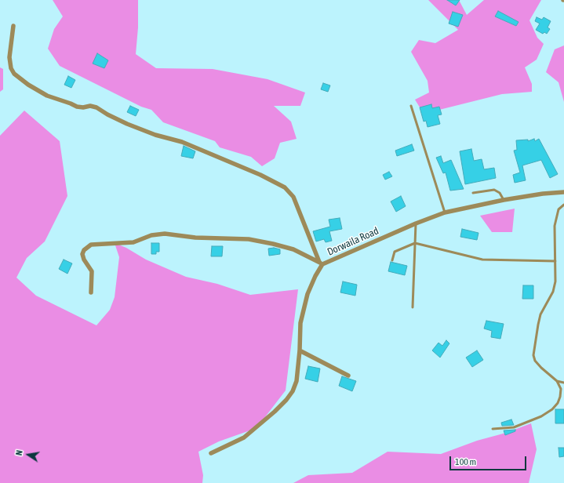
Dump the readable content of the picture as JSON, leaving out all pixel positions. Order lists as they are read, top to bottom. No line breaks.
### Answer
{"streets":{"street":["Dorwaila Road"]},"scale_bar":"100 m","north":"left"}
